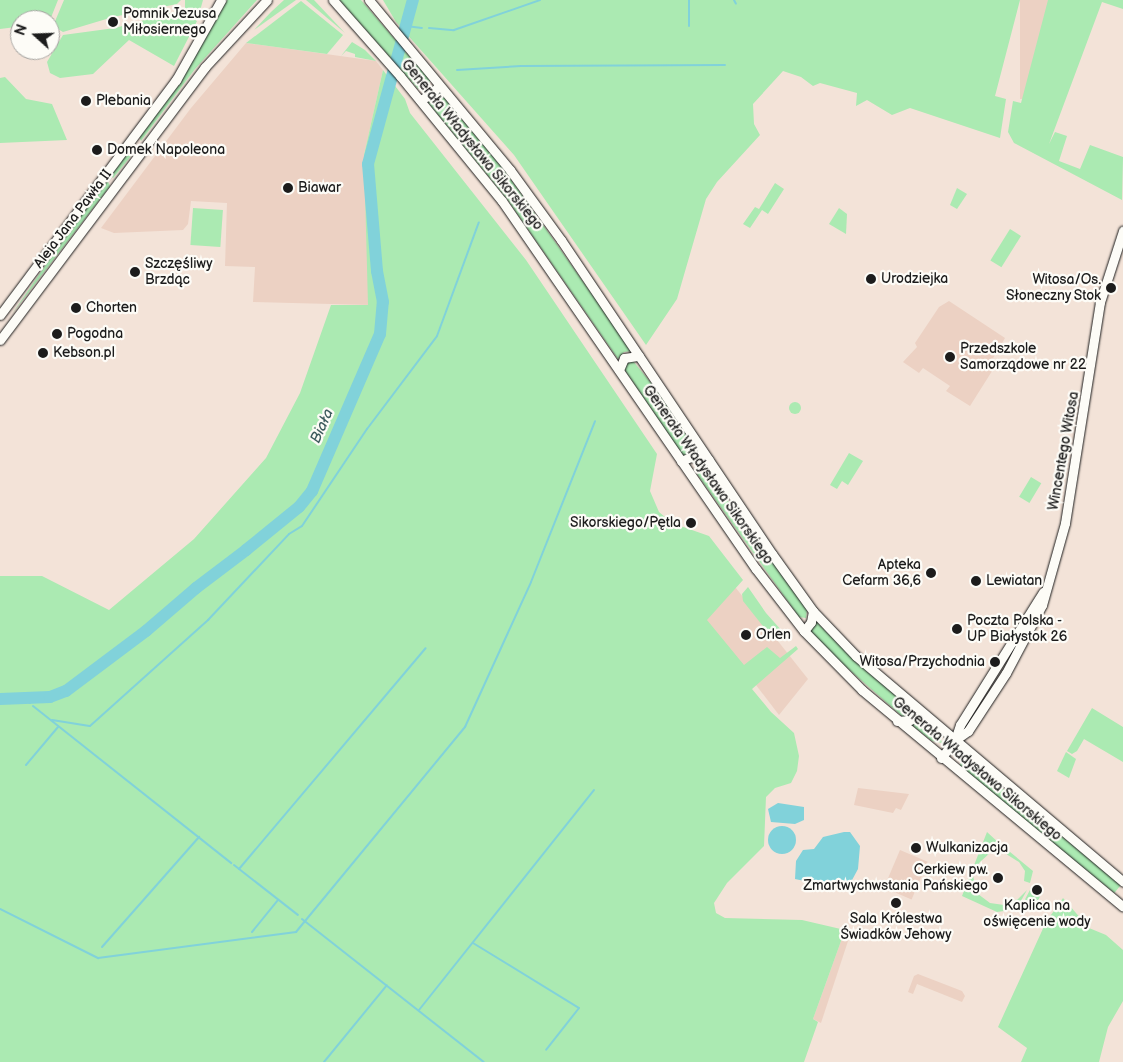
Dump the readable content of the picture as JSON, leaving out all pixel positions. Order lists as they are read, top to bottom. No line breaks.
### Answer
{"streets":{"main road":["Generała Władysława Sikorskiego","Aleja Jana Pawła II","Wincentego Witosa"]},"crossings":[["Generała Władysława Sikorskiego","Wincentego Witosa"]],"water":["Biała"],"places":["Pomnik Jezusa Miłosiernego","Plebania","Domek Napoleona","Biawar","Szczęśliwy Brzdąc","Urodziejka","Witosa/Os. Słoneczny Stok","Chorten","Pogodna","Kebson.pl","Przedszkole Samorządowe nr 22","Sikorskiego/Pętla","Apteka Cefarm 36,6","Lewiatan","Poczta Polska - UP Białystok 26","Orlen","Witosa/Przychodnia","Wulkanizacja","Cerkiew pw. Zmartwychwstania Pańskiego","Kaplica na oświęcenie wody","Sala Królestwa Świadków Jehowy"],"north":"left"}
